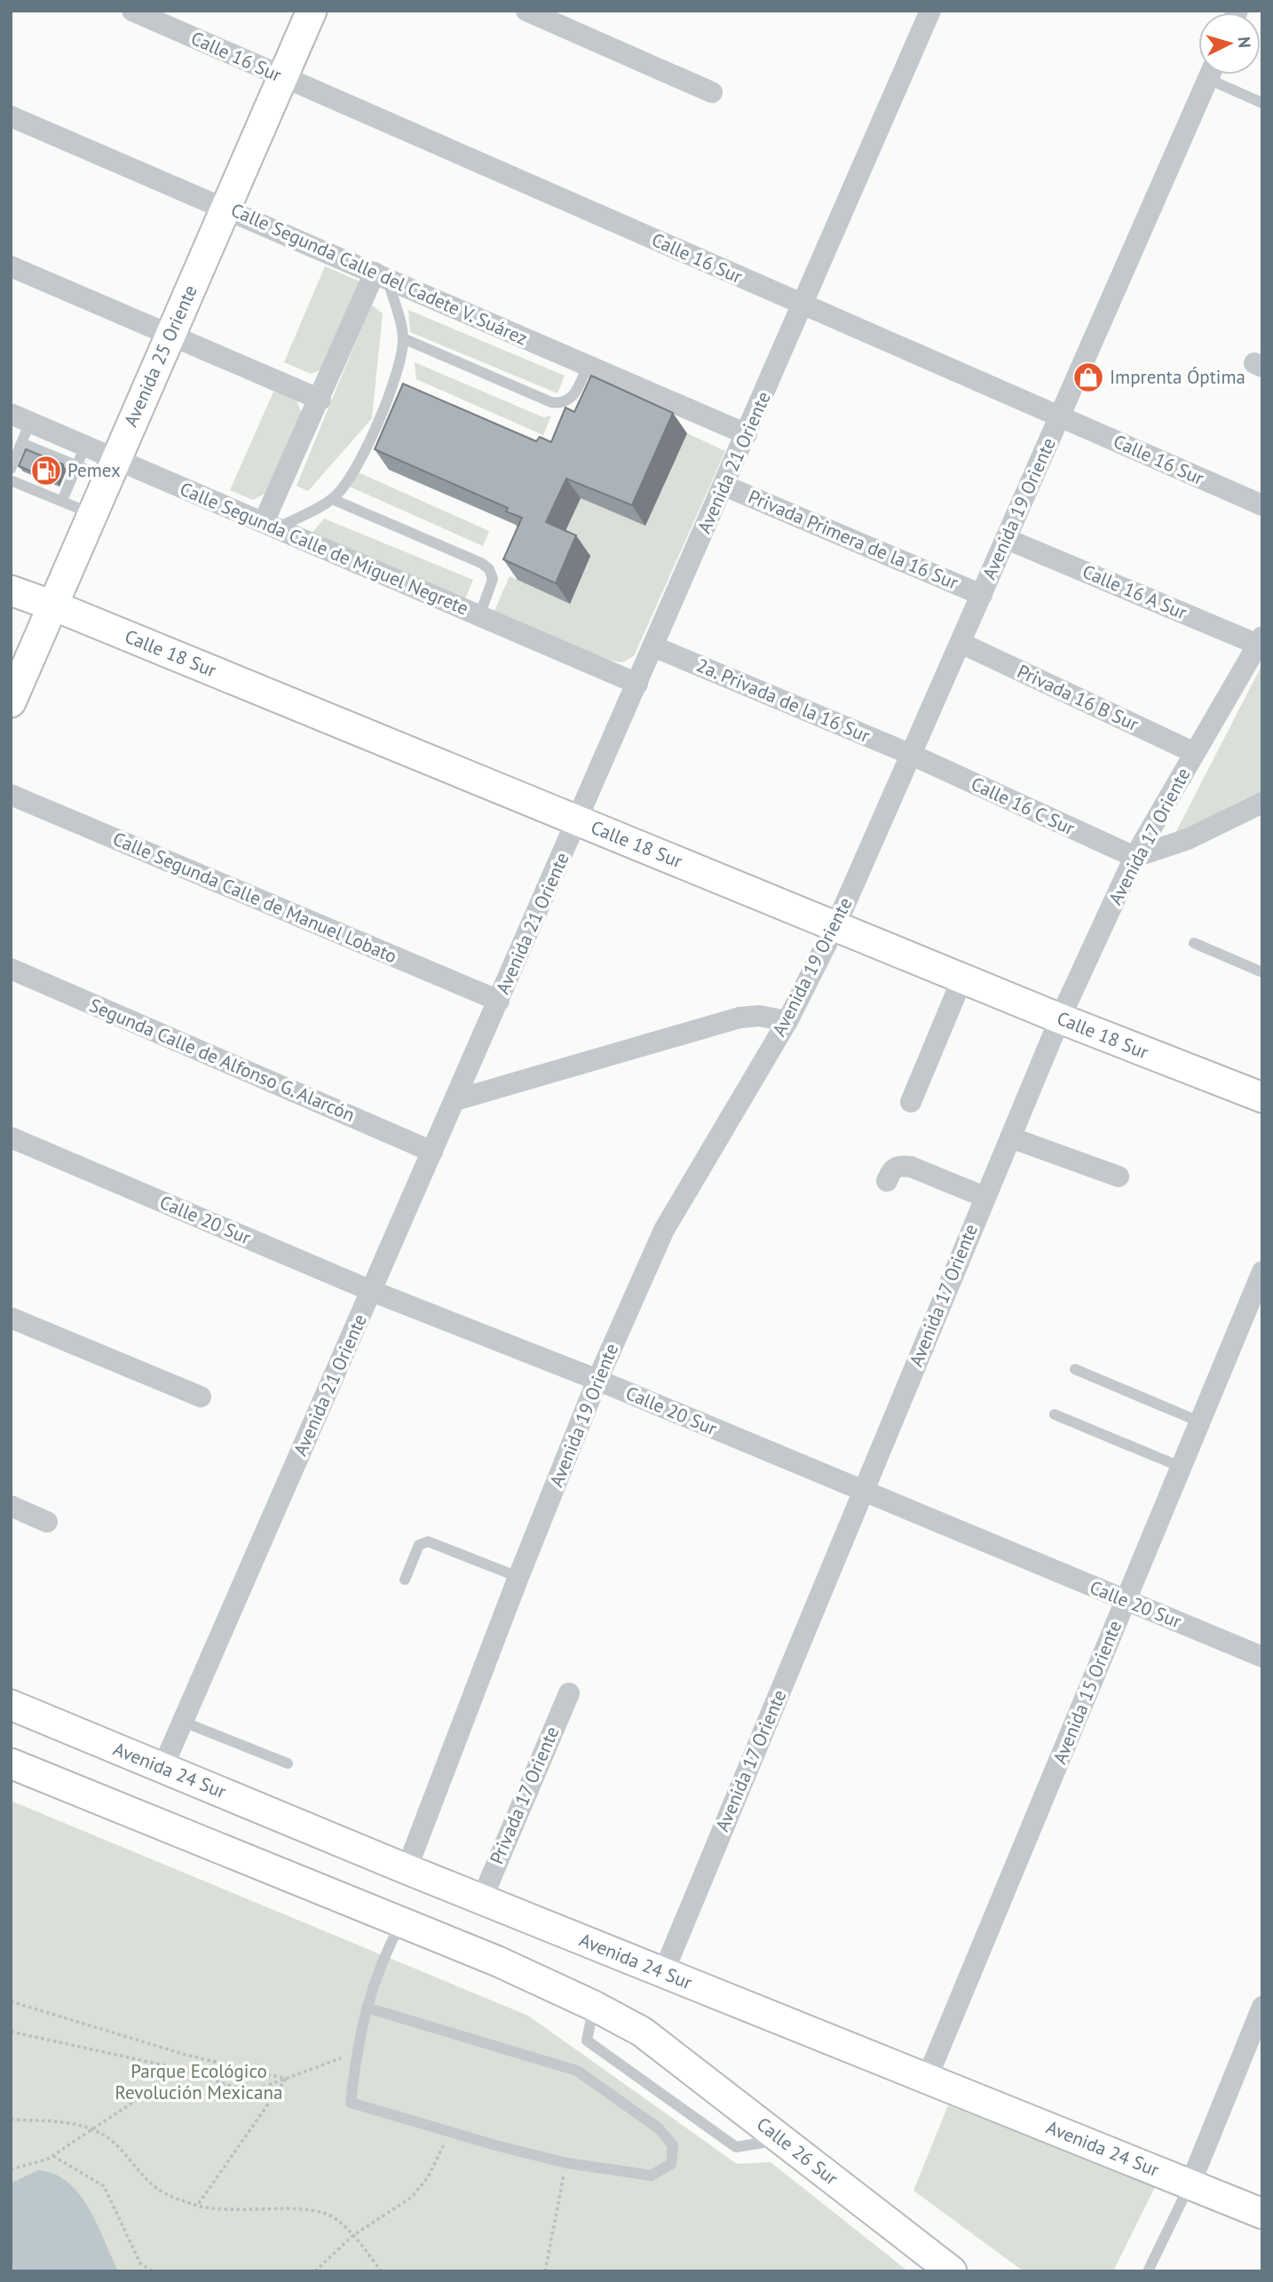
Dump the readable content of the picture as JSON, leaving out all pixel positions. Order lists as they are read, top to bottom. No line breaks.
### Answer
{"streets":{"main road":["Avenida 25 Oriente","Calle 18 Sur","Avenida 24 Sur","Calle 26 Sur"],"street":["Calle 16 Sur","Calle Segunda Calle del Cadete V. Suárez","Avenida 21 Oriente","Avenida 19 Oriente","Privada Primera de la 16 Sur","Calle Segunda Calle de Miguel Negrete","Calle 16 A Sur","Privada 16 B Sur","2a. Privada de la 16 Sur","Calle 16 C Sur","Avenida 17 Oriente","Calle Segunda Calle de Manuel Lobato","Segunda Calle de Alfonso G. Alarcón","Calle 20 Sur","Avenida 15 Oriente","Privada 17 Oriente"]},"crossings":[["Calle 16 Sur","Avenida 25 Oriente"],["Calle 16 Sur","Avenida 21 Oriente"],["Calle 16 Sur","Avenida 19 Oriente"],["Calle Segunda Calle del Cadete V. Suárez","Avenida 25 Oriente"],["Calle Segunda Calle del Cadete V. Suárez","Avenida 21 Oriente"],["Avenida 25 Oriente","Calle Segunda Calle de Miguel Negrete"],["Avenida 25 Oriente","Calle 18 Sur"],["Avenida 21 Oriente","Privada Primera de la 16 Sur"],["Avenida 21 Oriente","Calle Segunda Calle de Miguel Negrete"],["Avenida 21 Oriente","Calle 18 Sur"],["Avenida 21 Oriente","2a. Privada de la 16 Sur"],["Avenida 21 Oriente","Calle Segunda Calle de Manuel Lobato"],["Avenida 21 Oriente","Segunda Calle de Alfonso G. Alarcón"],["Avenida 21 Oriente","Calle 20 Sur"],["Avenida 21 Oriente","Avenida 24 Sur"],["Avenida 19 Oriente","Privada Primera de la 16 Sur"],["Avenida 19 Oriente","Calle 16 A Sur"],["Avenida 19 Oriente","Calle 18 Sur"],["Avenida 19 Oriente","Privada 16 B Sur"],["Avenida 19 Oriente","2a. Privada de la 16 Sur"],["Avenida 19 Oriente","Calle 16 C Sur"],["Avenida 19 Oriente","Calle 20 Sur"],["Avenida 19 Oriente","Avenida 24 Sur"],["Calle 16 A Sur","Avenida 17 Oriente"],["Calle 18 Sur","Avenida 17 Oriente"],["Privada 16 B Sur","Avenida 17 Oriente"],["2a. Privada de la 16 Sur","Calle 16 C Sur"],["Calle 16 C Sur","Avenida 17 Oriente"],["Avenida 17 Oriente","Calle 20 Sur"],["Avenida 17 Oriente","Avenida 24 Sur"],["Calle 20 Sur","Avenida 15 Oriente"],["Avenida 15 Oriente","Avenida 24 Sur"],["Avenida 24 Sur","Privada 17 Oriente"]],"parks":["Parque Ecológico Revolución Mexicana"],"places":{"shop":["Imprenta Óptima"],"fuel station":["Pemex"]},"north":"right"}
